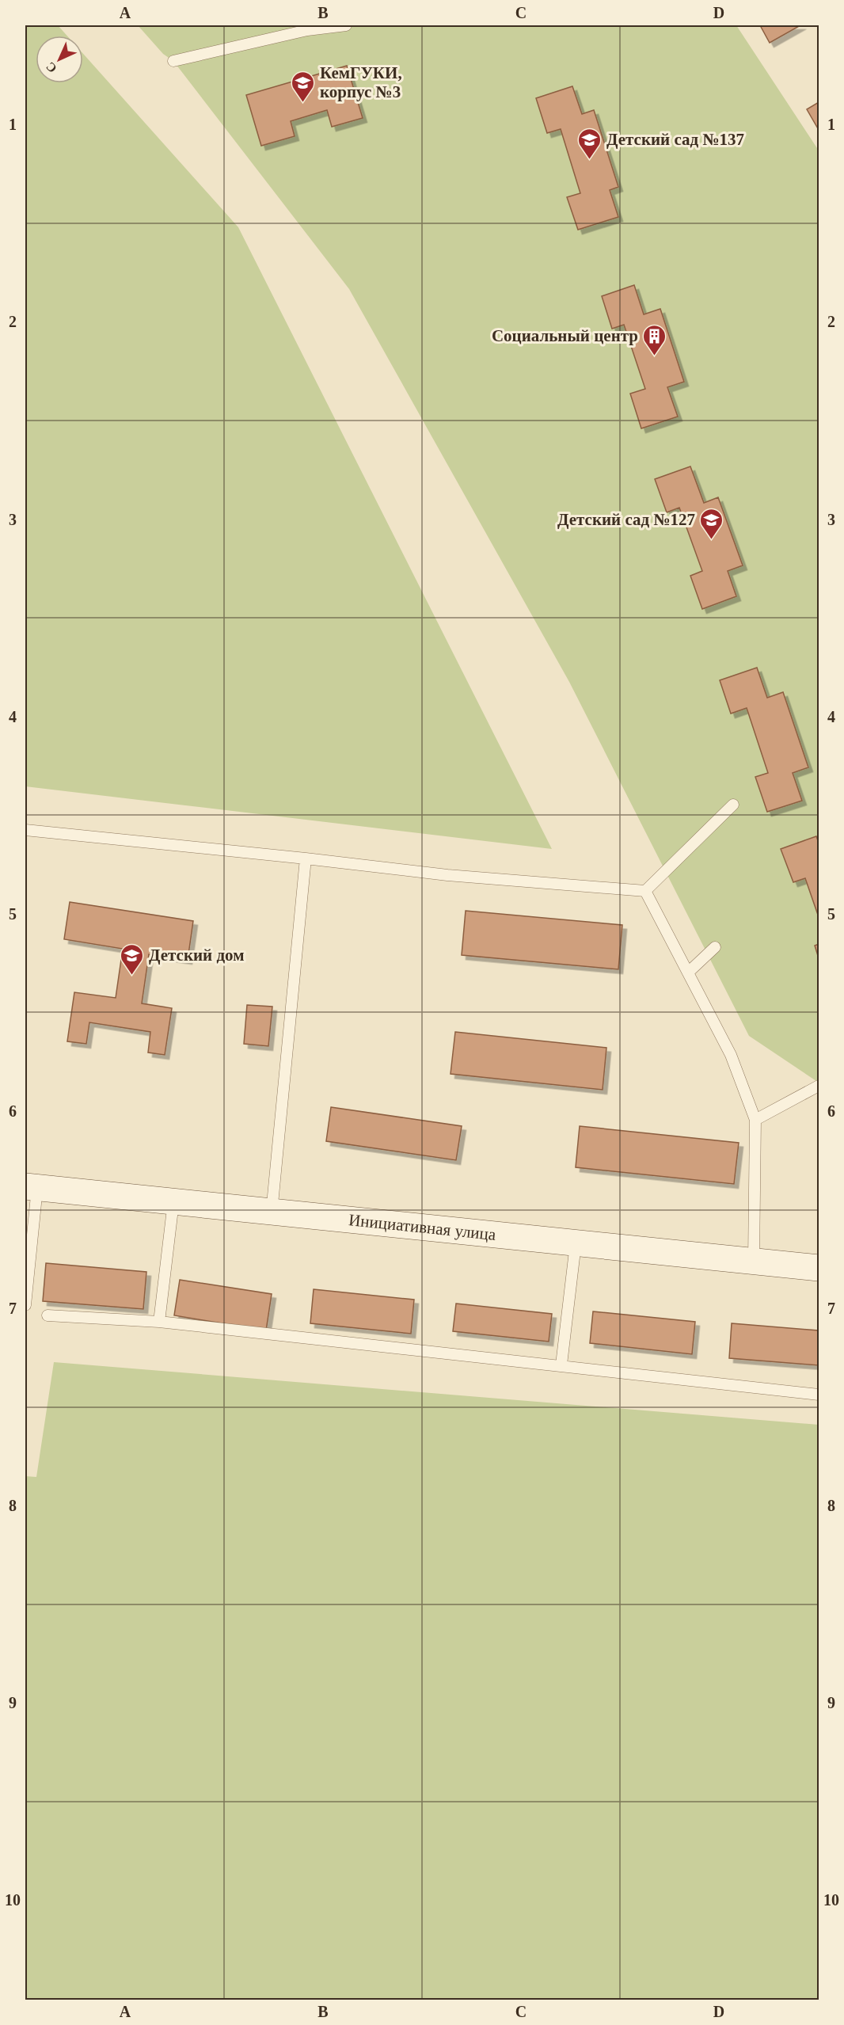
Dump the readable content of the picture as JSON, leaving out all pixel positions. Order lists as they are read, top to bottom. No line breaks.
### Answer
{"streets":{"main road":["Инициативная улица"]},"places":{"school or university":["КемГУКИ, корпус №3","Детский сад №137","Детский сад №127","Детский дом"],"building":["Социальный центр"]},"north":"bottom left","grid":{"columns":["A","B","C","D"],"rows":["1","2","3","4","5","6","7","8","9","10"]}}
